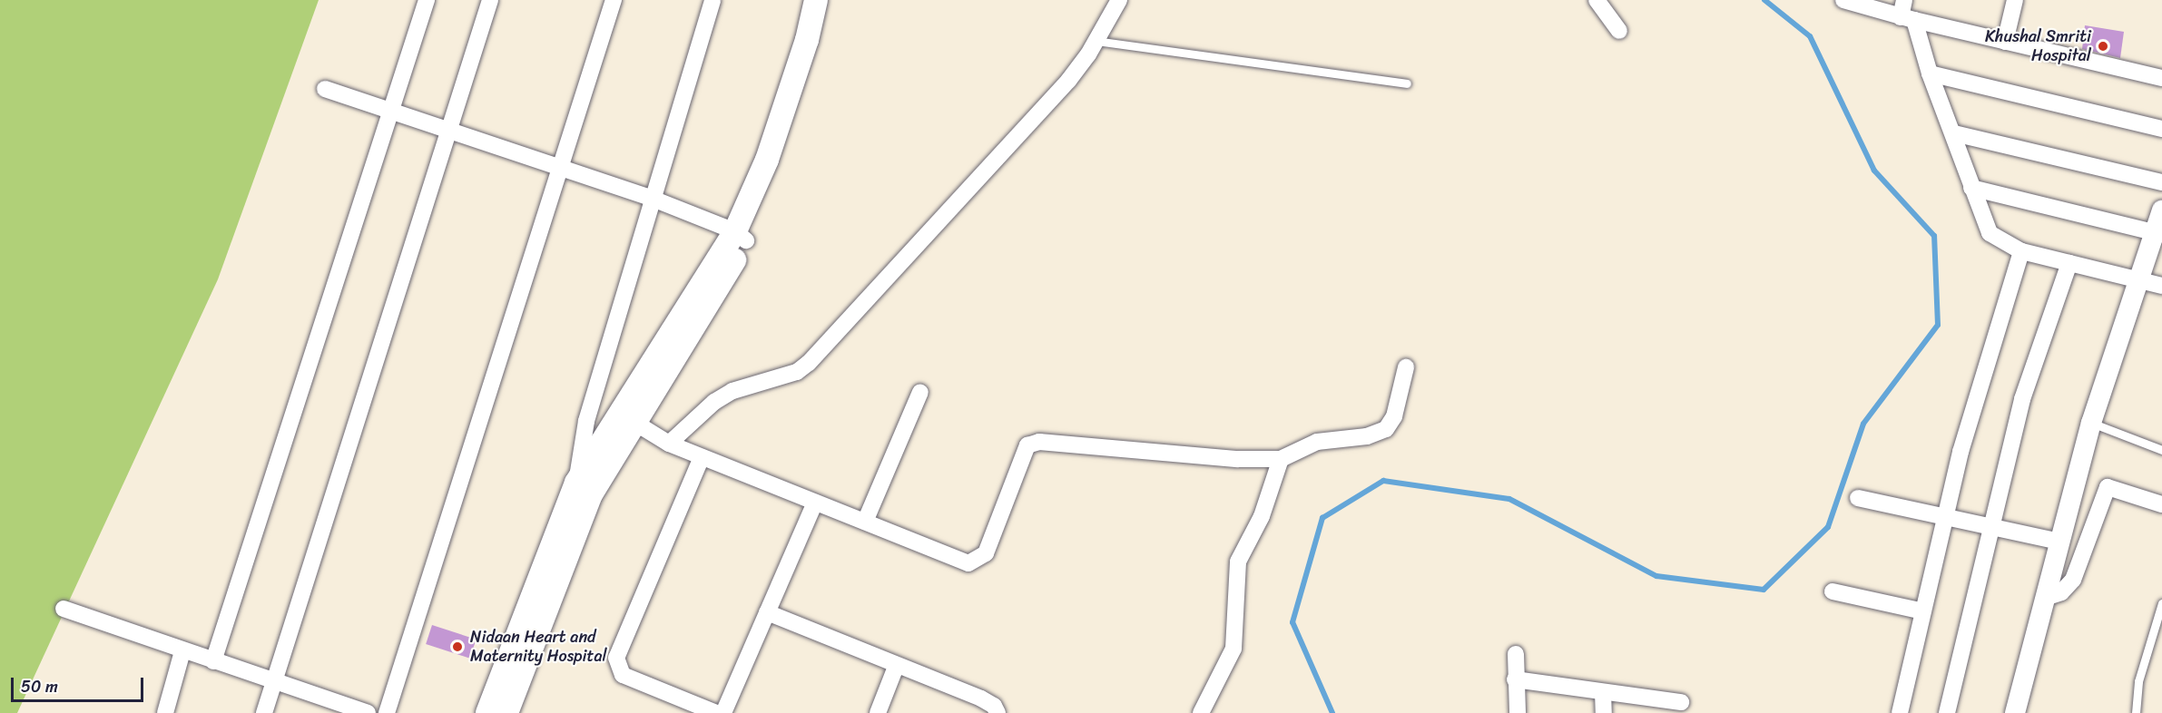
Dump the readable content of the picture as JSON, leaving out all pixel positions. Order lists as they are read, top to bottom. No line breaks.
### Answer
{"places":["Khushal Smriti Hospital","Nidaan Heart and Maternity Hospital"],"scale_bar":"50 m"}
